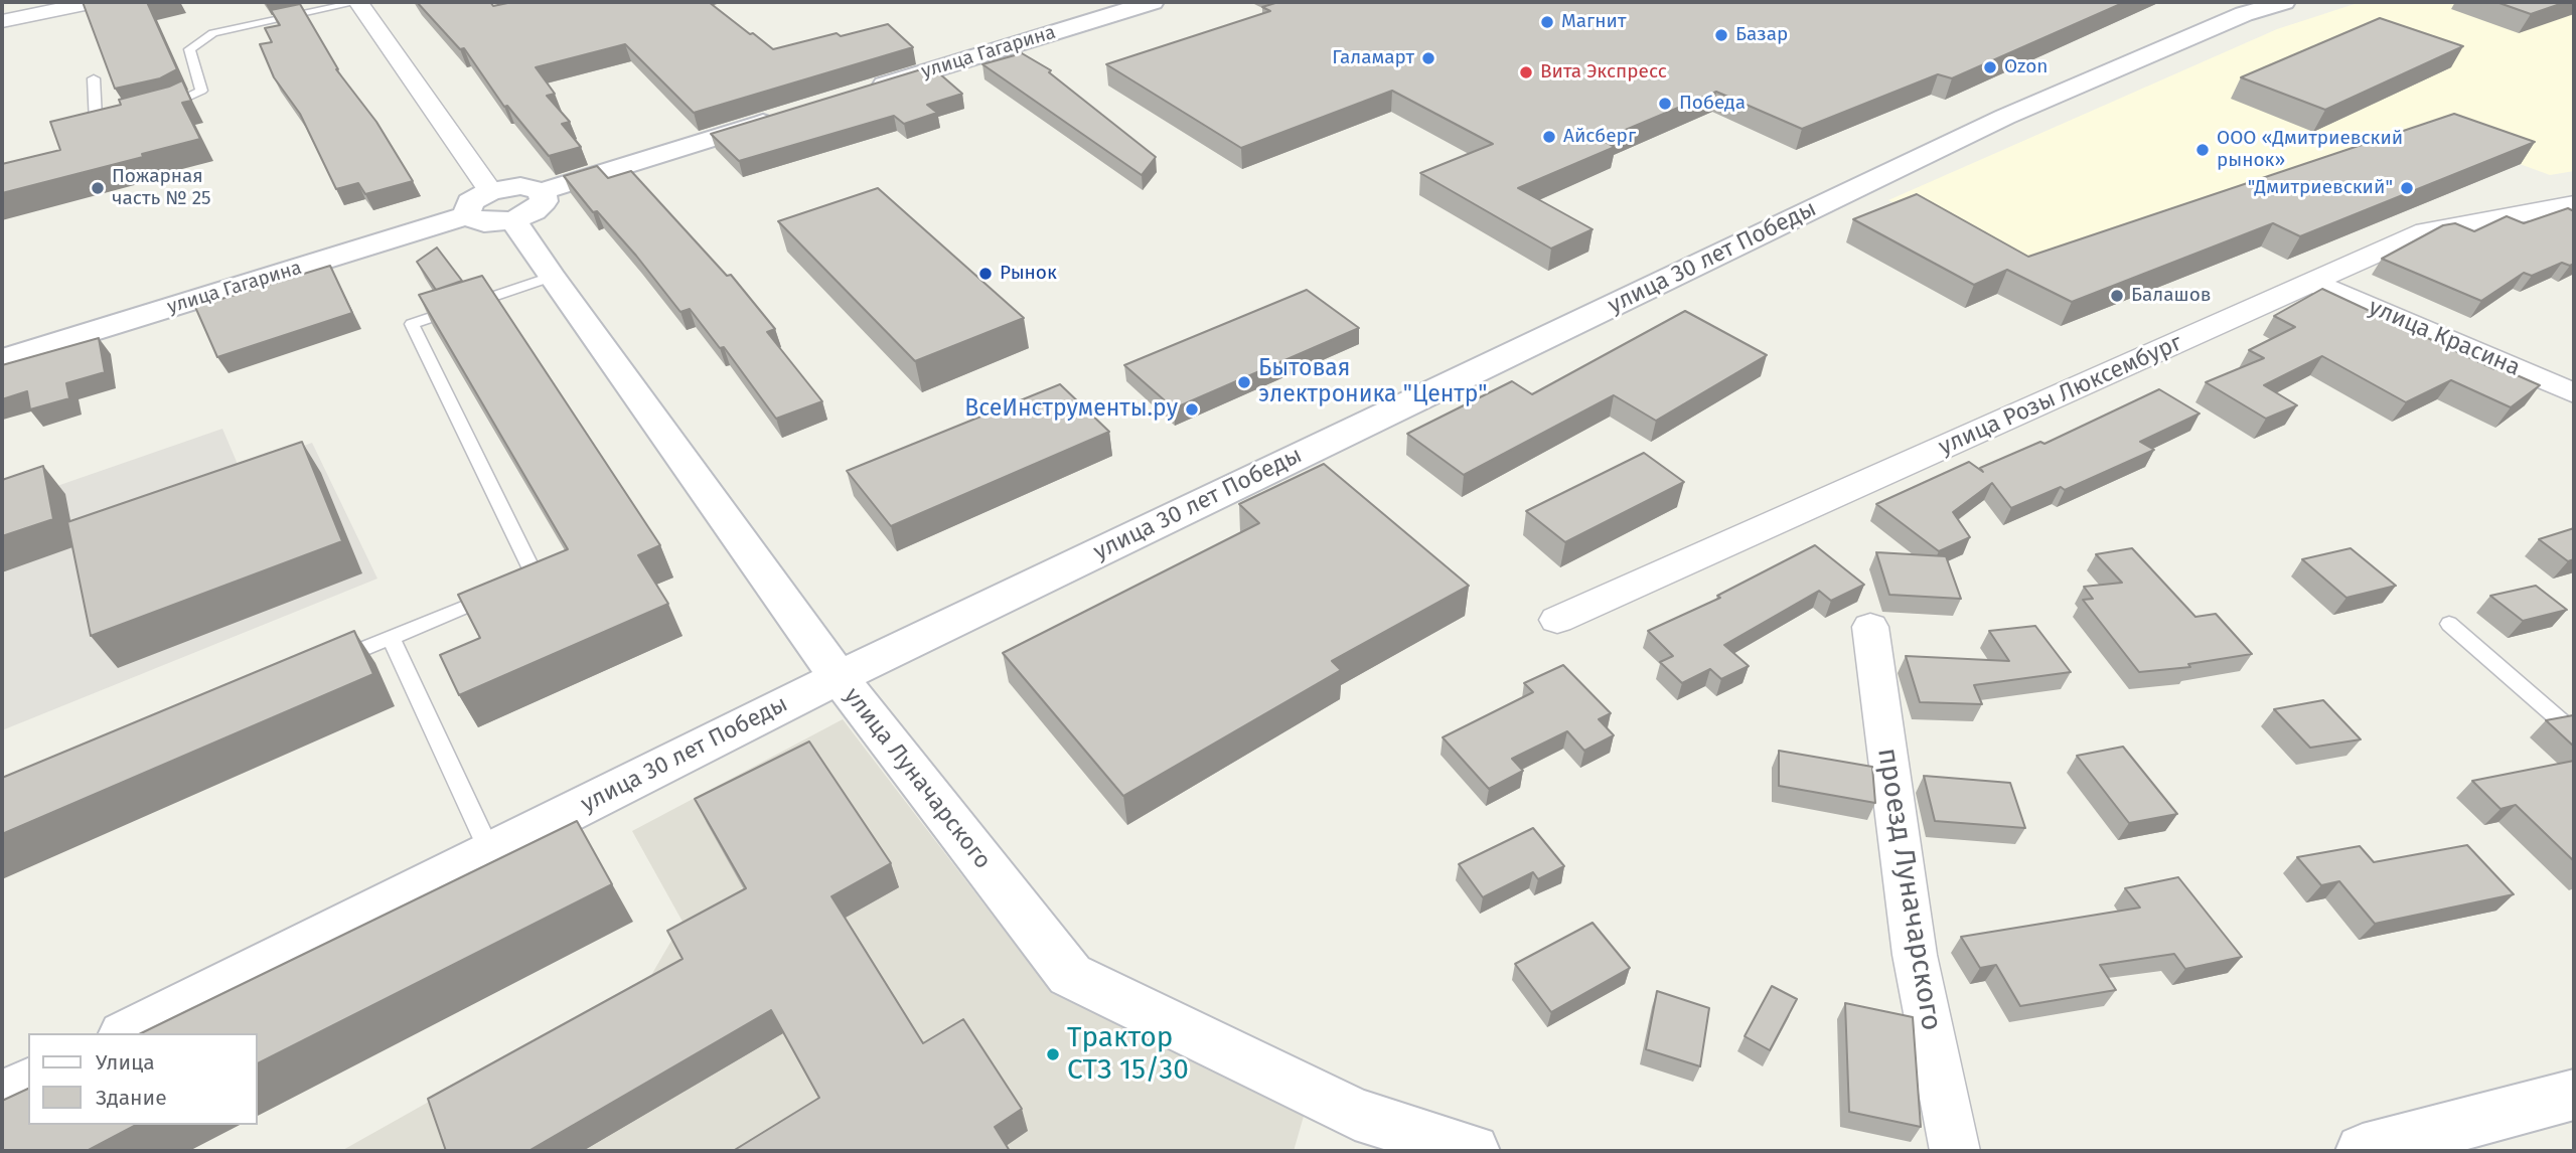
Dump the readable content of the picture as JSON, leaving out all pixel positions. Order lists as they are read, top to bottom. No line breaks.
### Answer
{"streets":{"street":["улица Гагарина","улица 30 лет Победы","улица Красина","улица Розы Люксембург","улица Луначарского","проезд Луначарского"]},"crossings":[["улица Гагарина","улица Луначарского"],["улица 30 лет Победы","улица Луначарского"],["улица Красина","улица Розы Люксембург"]],"places":["Магнит","Базар","Галамарт","Ozon","Вита Экспресс","Победа","Айсберг","ООО «Дмитриевский рынок»","Пожарная часть № 25","\"Дмитриевский\"","Рынок","Балашов","Бытовая электроника \"Центр\"","ВсеИнструменты.ру","Трактор СТЗ 15/30"],"legend":["Улица","Здание"]}
